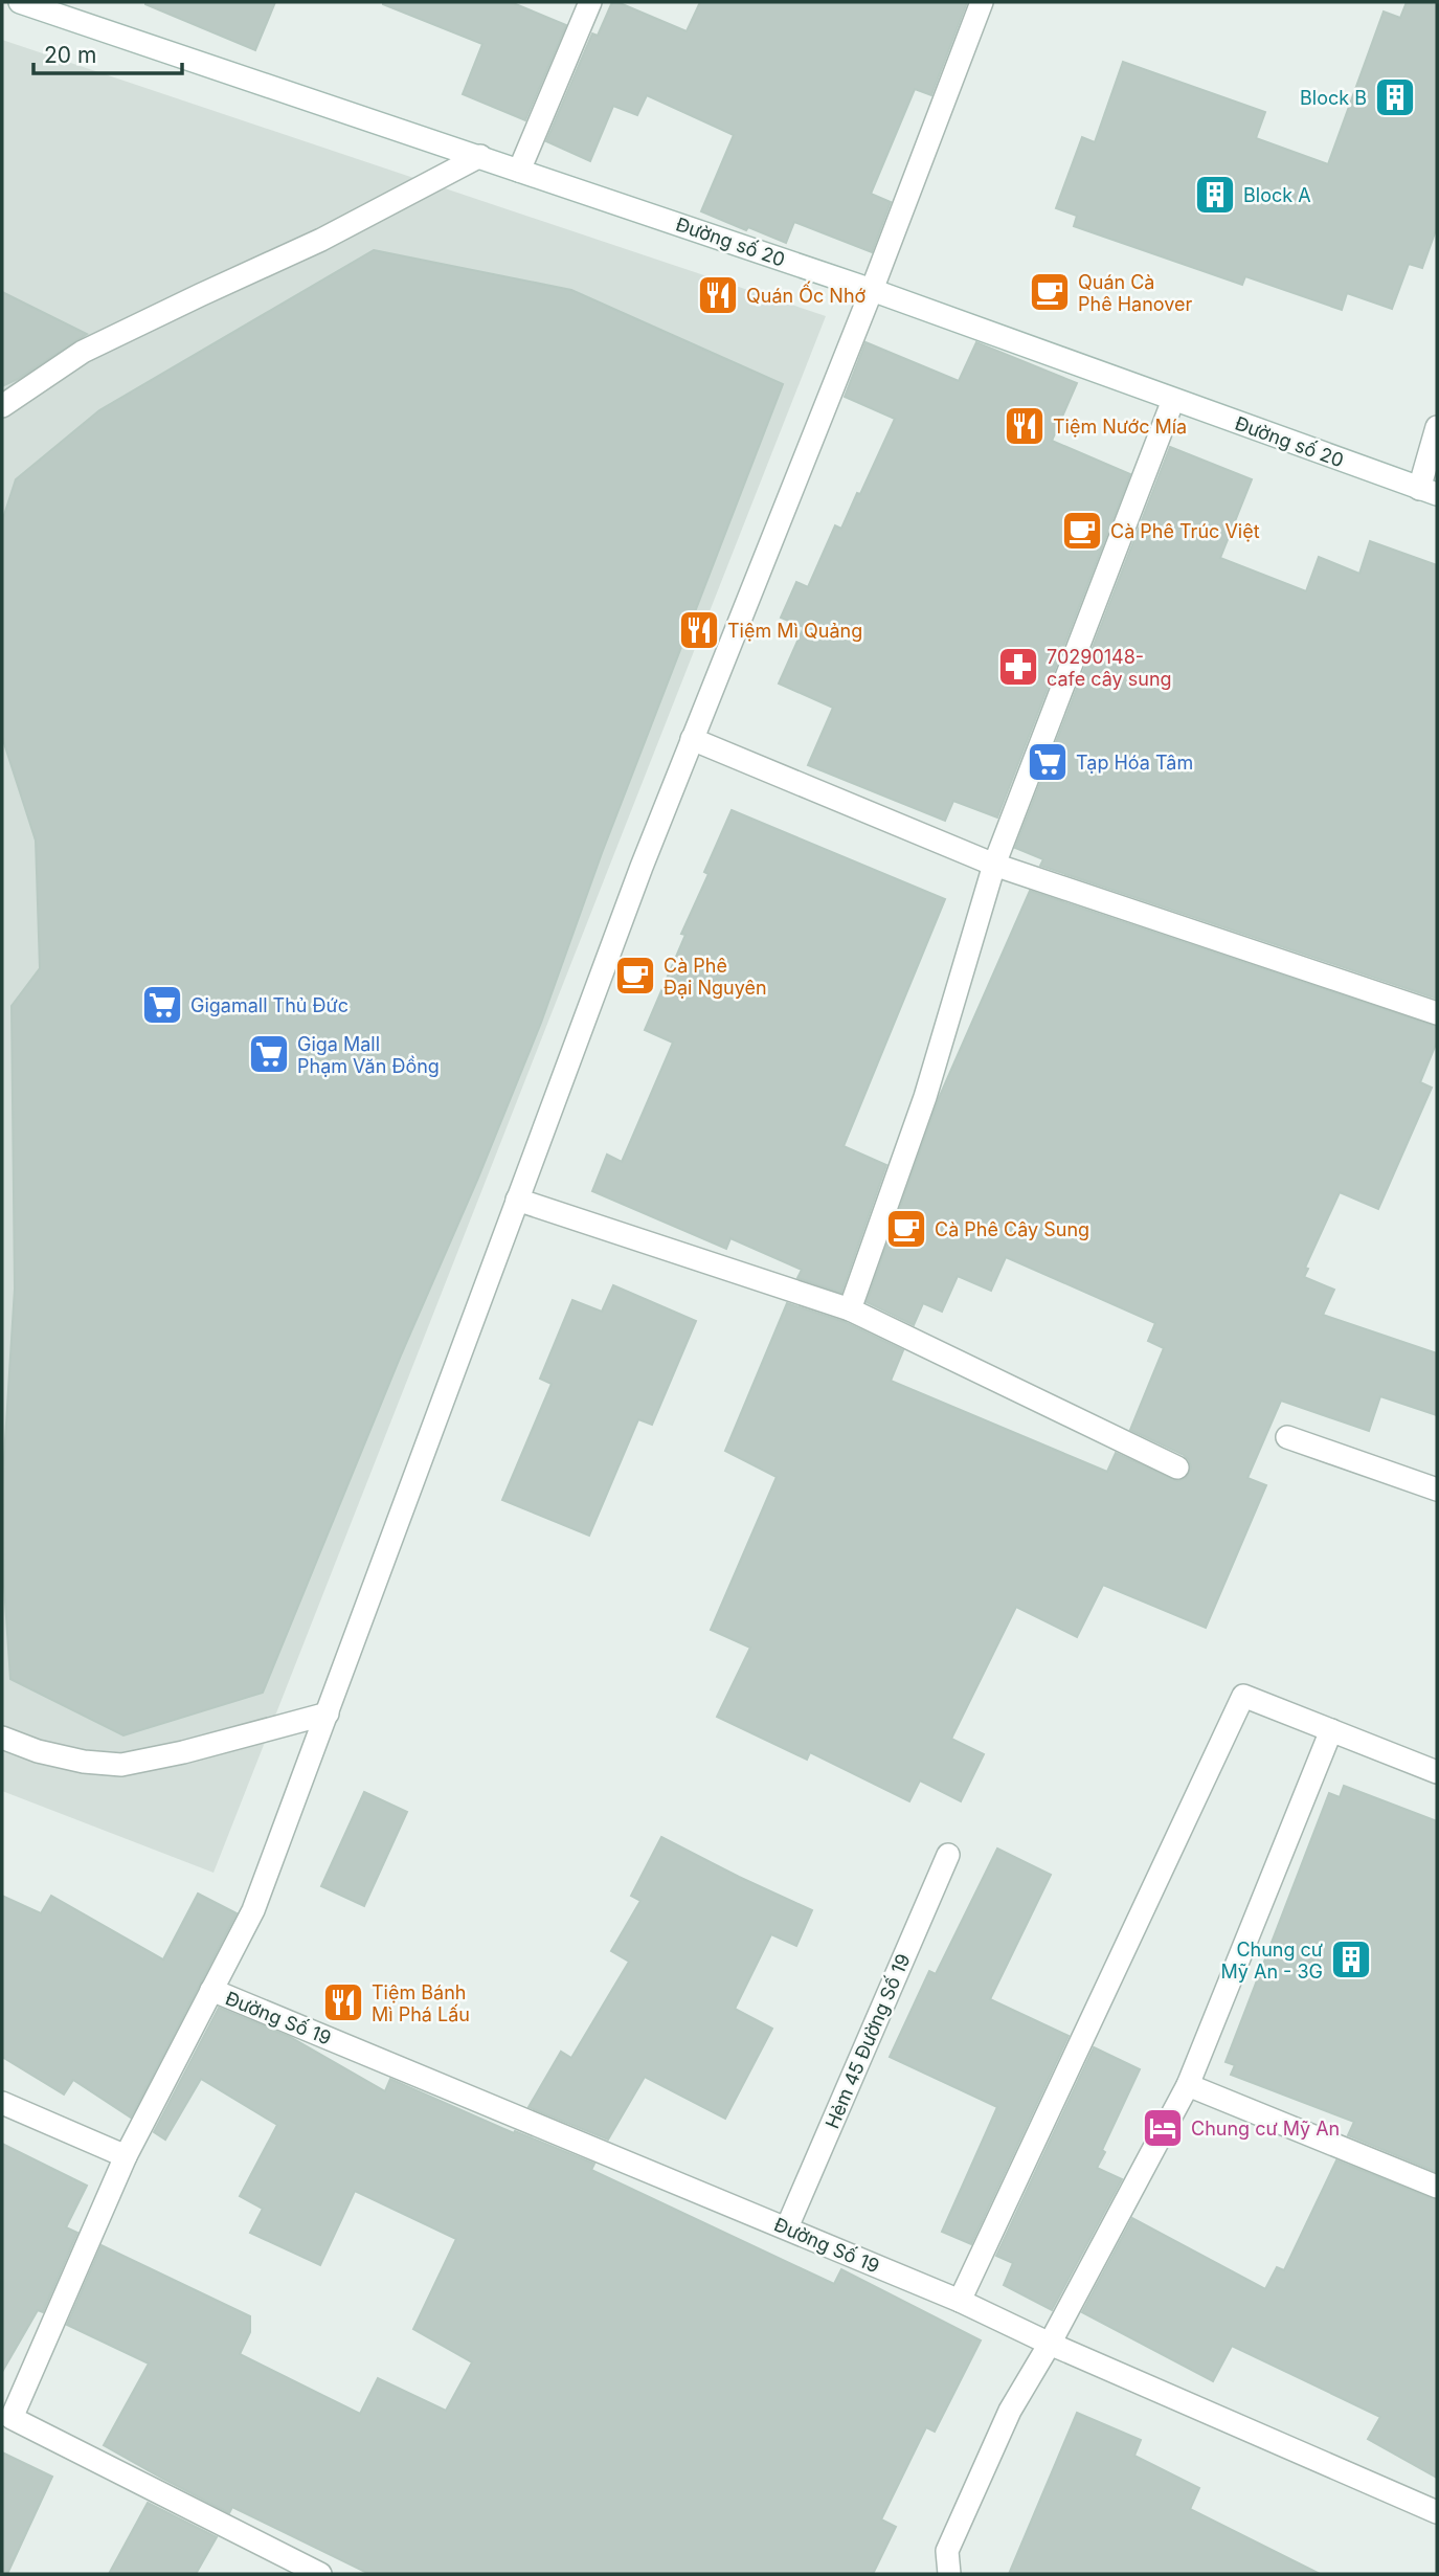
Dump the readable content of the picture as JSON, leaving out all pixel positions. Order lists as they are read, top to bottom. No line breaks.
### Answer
{"streets":{"street":["Đường số 20","Đường Số 19","Hẻm 45 Đường Số 19"]},"crossings":[["Đường Số 19","Hẻm 45 Đường Số 19"]],"places":{"building":["Block B","Block A","Chung cư Mỹ An - 3G"],"cafe":["Quán Cà Phê Hanover","Cà Phê Trúc Việt","Cà Phê Đại Nguyên","Cà Phê Cây Sung"],"restaurant":["Quán Ốc Nhớ","Tiệm Nước Mía","Tiệm Mì Quảng","Tiệm Bánh Mì Phá Lấu"],"pharmacy":["70290148- cafe cây sung"],"supermarket":["Tạp Hóa Tâm","Gigamall Thủ Đức","Giga Mall Phạm Văn Đồng"],"hotel":["Chung cư Mỹ An"]},"scale_bar":"20 m"}
